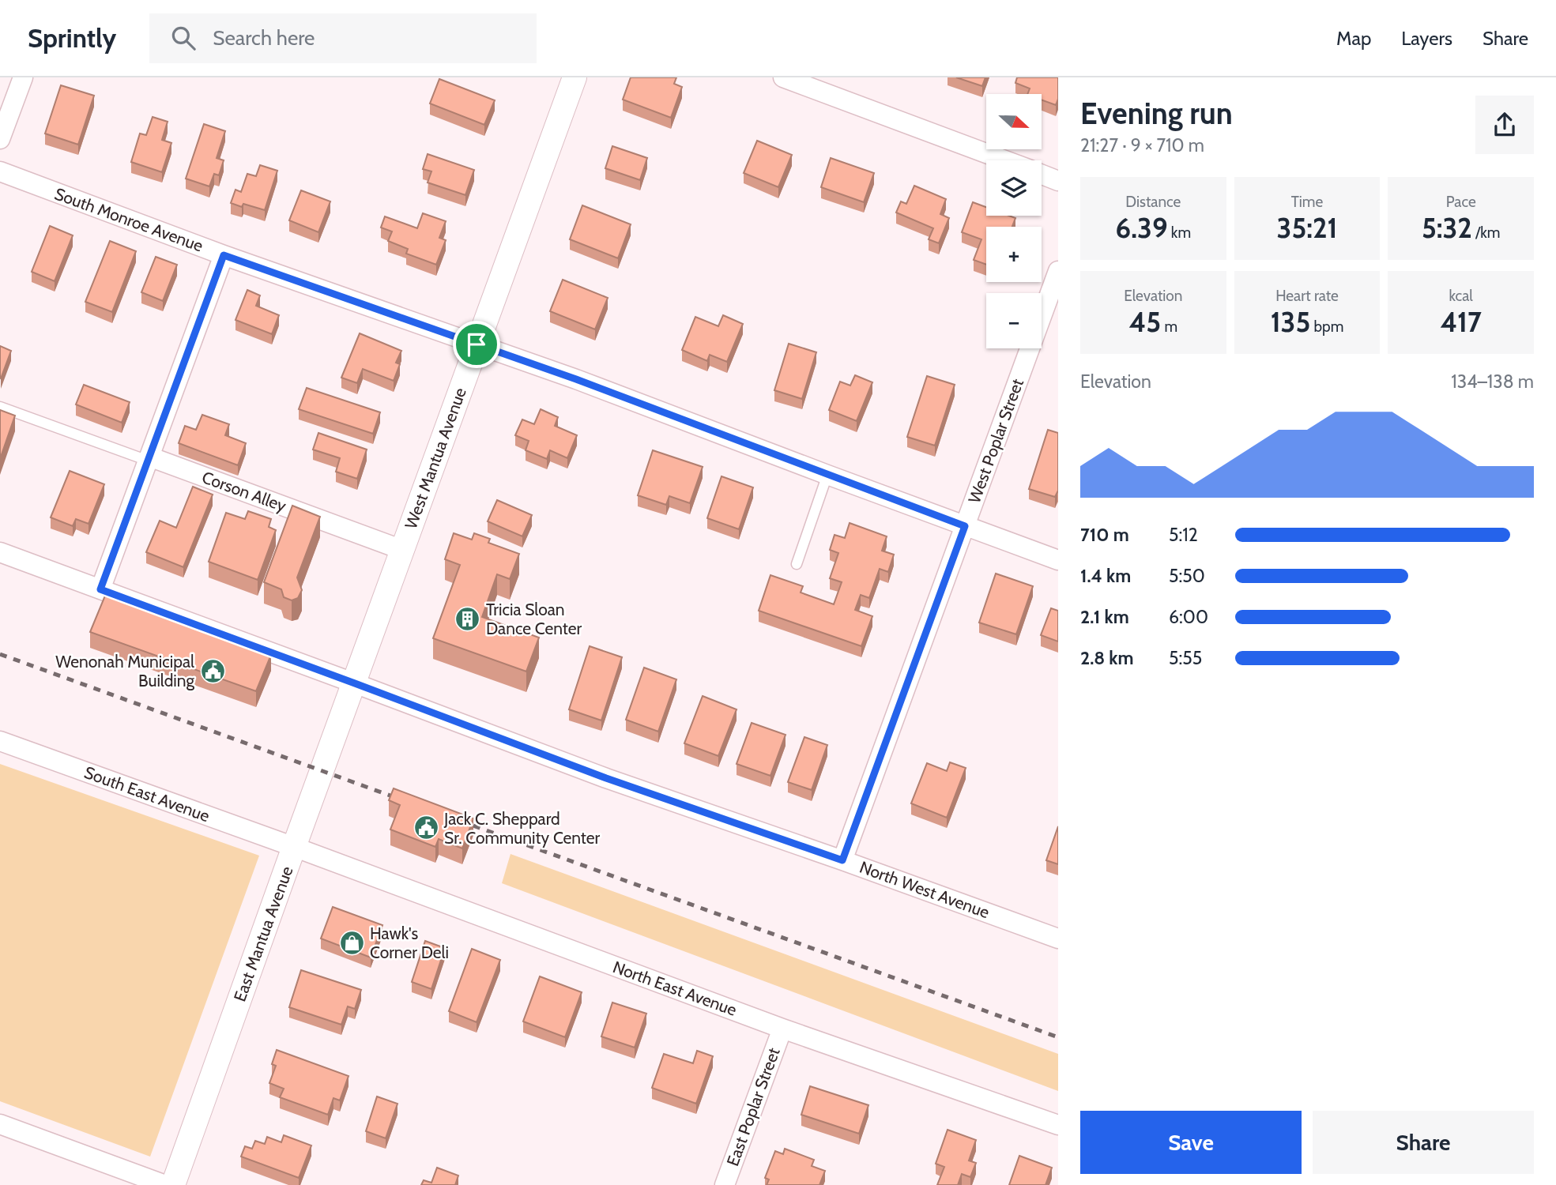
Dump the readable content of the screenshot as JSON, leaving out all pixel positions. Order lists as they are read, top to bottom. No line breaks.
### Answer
{"streets":{"street":["South Monroe Avenue","West Poplar Street","West Mantua Avenue","Corson Alley","South East Avenue","North West Avenue","East Mantua Avenue","North East Avenue","East Poplar Street"]},"crossings":[["South Monroe Avenue","West Poplar Street"],["South Monroe Avenue","West Mantua Avenue"],["West Poplar Street","North West Avenue"],["West Mantua Avenue","Corson Alley"],["West Mantua Avenue","North West Avenue"],["West Mantua Avenue","East Mantua Avenue"],["South East Avenue","East Mantua Avenue"],["South East Avenue","North East Avenue"],["North West Avenue","East Mantua Avenue"],["East Mantua Avenue","North East Avenue"],["North East Avenue","East Poplar Street"]],"places":{"building":["Tricia Sloan Dance Center"],"public building":["Wenonah Municipal Building","Jack C. Sheppard Sr. Community Center"],"shop":["Hawk's Corner Deli"]},"north":"right","page":{"header":"Sprintly","search":"Search here","nav":["Map","Layers","Share"],"heading":["Evening run","21:27 · 9 × 710 m"],"map_buttons":["+","−"],"stats":[["Distance","6.39 km"],["Time","35:21"],["Pace","5:32 /km"],["Elevation","45 m"],["Heart rate","135 bpm"],["kcal","417"]],"chart":["Elevation","134–138 m"],"list":[{"name":"710 m","note":"5:12"},{"name":"1.4 km","note":"5:50"},{"name":"2.1 km","note":"6:00"},{"name":"2.8 km","note":"5:55"}],"buttons":["Save","Share"]}}
